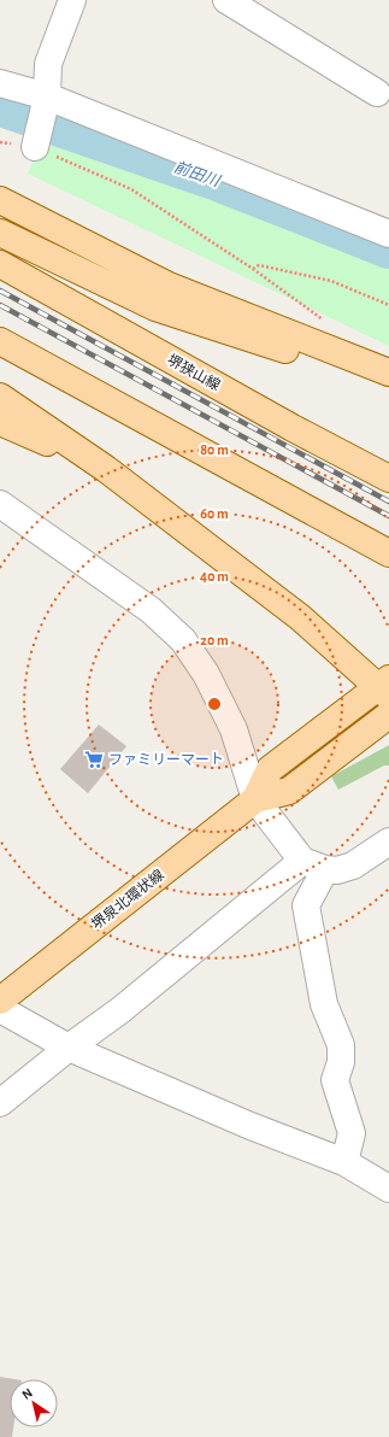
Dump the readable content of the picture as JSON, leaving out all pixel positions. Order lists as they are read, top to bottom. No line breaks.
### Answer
{"streets":{"main road":["堺狭山線","堺泉北環状線"]},"water":["前田川"],"places":{"supermarket":["ファミリーマート"]},"north":"top left","rings":["80 m","60 m","40 m","20 m"]}
